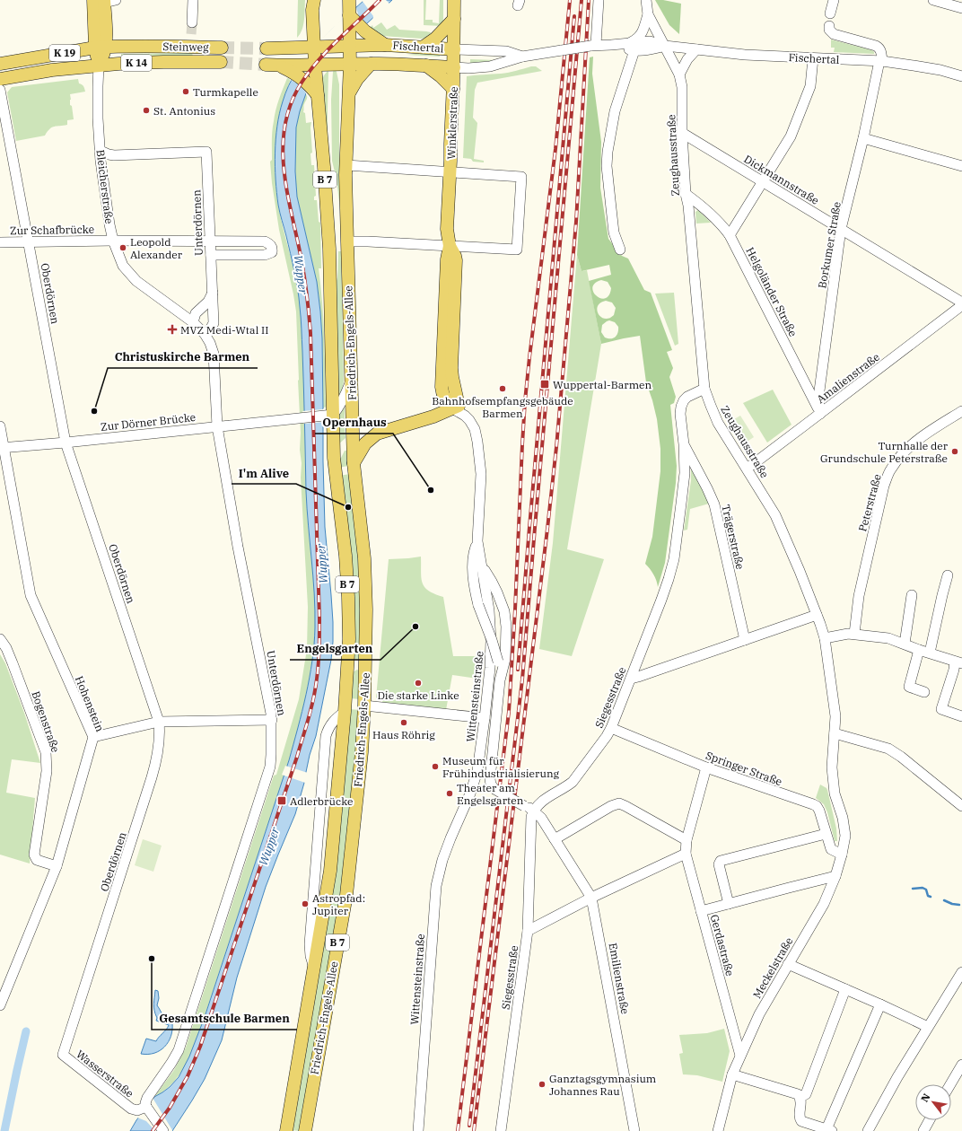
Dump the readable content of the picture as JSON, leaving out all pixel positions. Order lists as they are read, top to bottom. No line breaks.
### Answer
{"streets":{"main road":["Steinweg","Fischertal","K 19","K 14","Winklerstraße","B 7","Bleicherstraße","Friedrich-Engels-Allee"],"street":["Zeughausstraße","Dickmannstraße","Unterdörnen","Zur Schafbrücke","Borkumer Straße","Helgoländer Straße","Oberdörnen","Amalienstraße","Zur Dörner Brücke","Peterstraße","Trägerstraße","Wittensteinstraße","Siegesstraße","Hohenstein","Bogenstraße","Springer Straße","Gerdastraße","Meckelstraße","Emilienstraße","Wasserstraße"]},"crossings":[["Steinweg","Bleicherstraße"],["Fischertal","Winklerstraße"],["Fischertal","Zeughausstraße"],["Fischertal","B 7"],["Fischertal","Borkumer Straße"],["Fischertal","Friedrich-Engels-Allee"],["Zeughausstraße","Dickmannstraße"],["Zeughausstraße","Helgoländer Straße"],["Zeughausstraße","Amalienstraße"],["Zeughausstraße","Siegesstraße"],["Zeughausstraße","Meckelstraße"],["B 7","Friedrich-Engels-Allee"],["Dickmannstraße","Borkumer Straße"],["Bleicherstraße","Unterdörnen"],["Bleicherstraße","Zur Schafbrücke"],["Unterdörnen","Zur Schafbrücke"],["Unterdörnen","Zur Dörner Brücke"],["Unterdörnen","Wasserstraße"],["Zur Schafbrücke","Oberdörnen"],["Borkumer Straße","Helgoländer Straße"],["Borkumer Straße","Amalienstraße"],["Helgoländer Straße","Amalienstraße"],["Oberdörnen","Zur Dörner Brücke"],["Oberdörnen","Wasserstraße"],["Friedrich-Engels-Allee","Zur Dörner Brücke"],["Zur Dörner Brücke","Hohenstein"],["Trägerstraße","Siegesstraße"],["Wittensteinstraße","Emilienstraße"],["Siegesstraße","Springer Straße"],["Siegesstraße","Emilienstraße"],["Hohenstein","Bogenstraße"],["Springer Straße","Gerdastraße"],["Springer Straße","Meckelstraße"],["Gerdastraße","Meckelstraße"]],"water":["Wupper"],"places":{"other":["Turmkapelle","St. Antonius","Leopold Alexander","Bahnhofsempfangsgebäude Barmen","Christuskirche Barmen","Turnhalle der Grundschule Peterstraße","Opernhaus","I'm Alive","Engelsgarten","Die starke Linke","Haus Röhrig","Museum für Frühindustrialisierung","Theater am Engelsgarten","Astropfad: Jupiter","Gesamtschule Barmen","Ganztagsgymnasium Johannes Rau"],"health":["MVZ Medi-Wtal II"],"transit":["Wuppertal-Barmen","Adlerbrücke"]},"north":"top left"}
